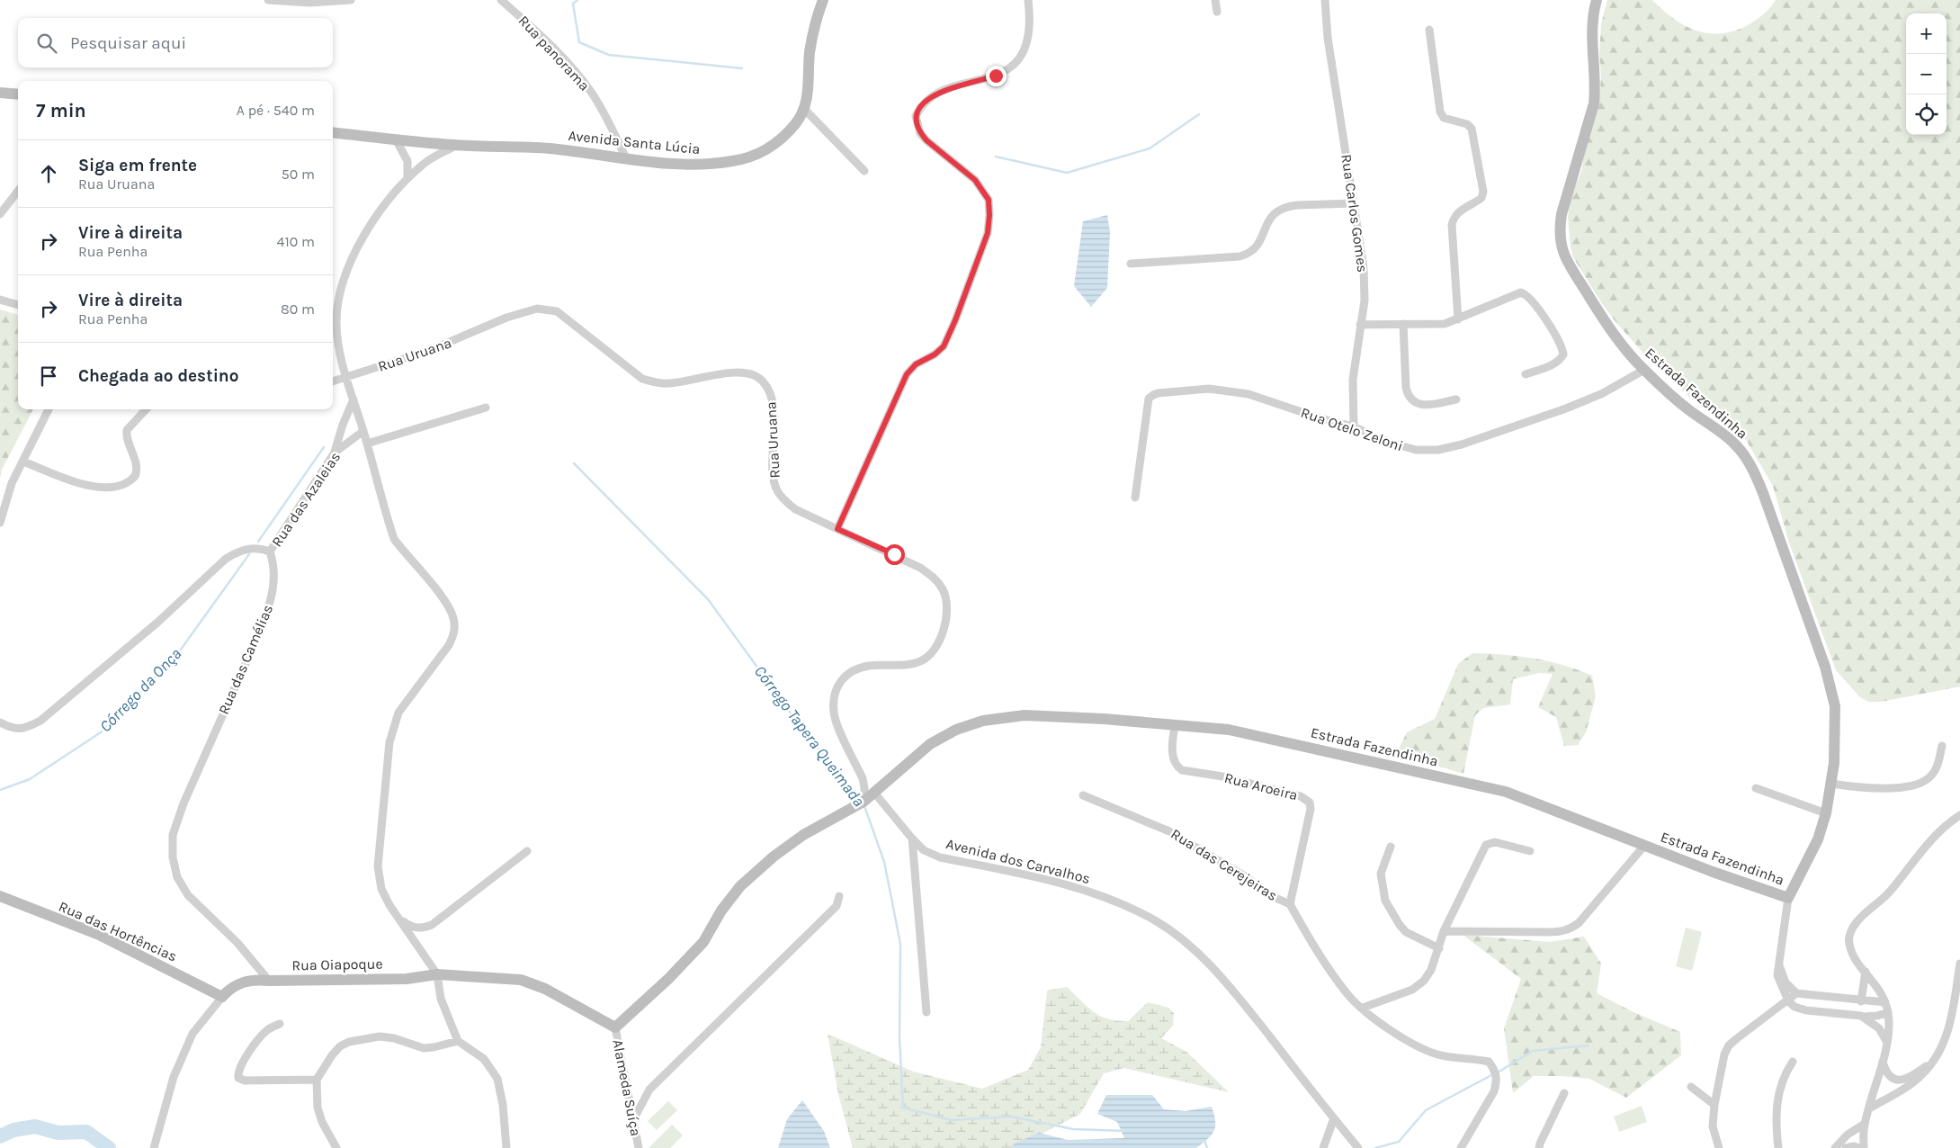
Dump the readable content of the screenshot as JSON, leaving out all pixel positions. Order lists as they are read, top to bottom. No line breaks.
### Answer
{"streets":{"street":["Rua panorama","Avenida Santa Lúcia","Rua Carlos Gomes","Rua Uruana","Estrada Fazendinha","Rua Otelo Zeloni","Rua das Azaleias","Rua das Camélias","Rua Aroeira","Avenida dos Carvalhos","Rua das Cerejeiras","Rua das Hortências","Rua Oiapoque","Alameda Suíça"]},"crossings":[["Rua panorama","Avenida Santa Lúcia"],["Rua Carlos Gomes","Rua Otelo Zeloni"],["Estrada Fazendinha","Rua Otelo Zeloni"],["Estrada Fazendinha","Rua Aroeira"],["Estrada Fazendinha","Avenida dos Carvalhos"],["Rua das Azaleias","Rua das Camélias"],["Rua das Camélias","Rua Oiapoque"],["Rua Aroeira","Rua das Cerejeiras"],["Rua das Hortências","Rua Oiapoque"],["Rua Oiapoque","Alameda Suíça"]],"water":["Córrego da Onça","Córrego Tapera Queimada"],"page":{"map_buttons":["+","−"],"search":"Pesquisar aqui","heading":["7 min","A pé · 540 m"],"list":[["Siga em frente","Rua Uruana","50 m"],["Vire à direita","Rua Penha","410 m"],["Vire à direita","Rua Penha","80 m"],"Chegada ao destino"]}}
